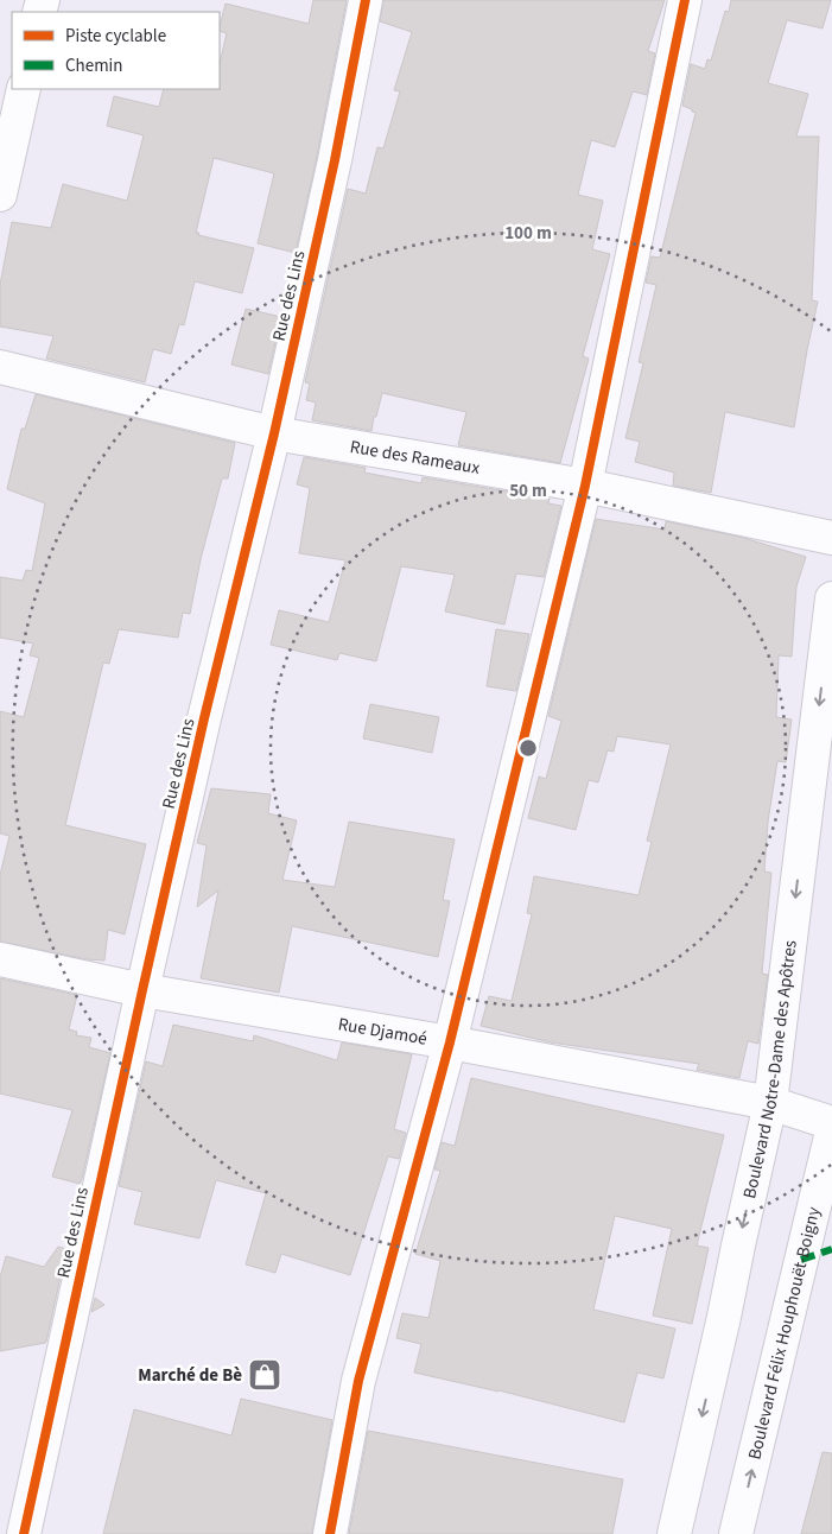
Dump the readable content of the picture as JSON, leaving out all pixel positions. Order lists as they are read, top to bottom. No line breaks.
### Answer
{"streets":{"street":["Rue des Lins","Rue des Rameaux","Rue Djamoé","Boulevard Notre-Dame des Apôtres","Boulevard Félix Houphouët-Boigny"]},"crossings":[["Rue des Lins","Rue des Rameaux"],["Rue des Lins","Rue Djamoé"],["Rue Djamoé","Boulevard Notre-Dame des Apôtres"]],"one_way":["Boulevard Notre-Dame des Apôtres","Boulevard Félix Houphouët-Boigny"],"places":{"shop":["Marché de Bè"]},"legend":["Piste cyclable","Chemin"],"rings":["100 m","50 m"]}
